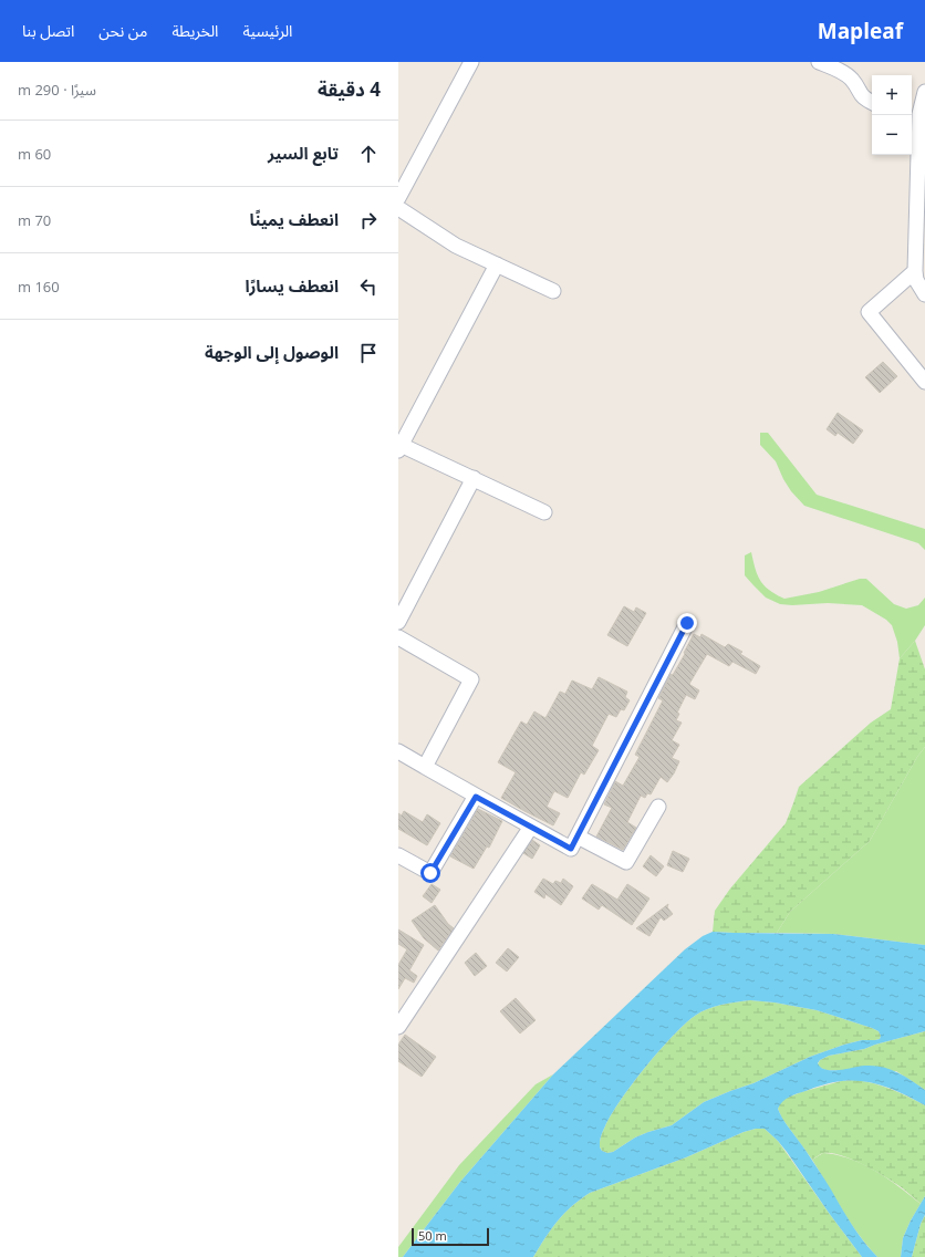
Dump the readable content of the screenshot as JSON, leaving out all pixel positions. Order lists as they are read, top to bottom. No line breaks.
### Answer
{"scale_bar":"50 m","page":{"header":"Mapleaf","nav":["الرئيسية","الخريطة","من نحن","اتصل بنا"],"heading":["4 دقيقة","سيرًا · 290 m"],"map_buttons":["+","−"],"list":[["تابع السير","60 m"],["انعطف يمينًا","70 m"],["انعطف يسارًا","160 m"],"الوصول إلى الوجهة"],"scale":"50 m"}}
